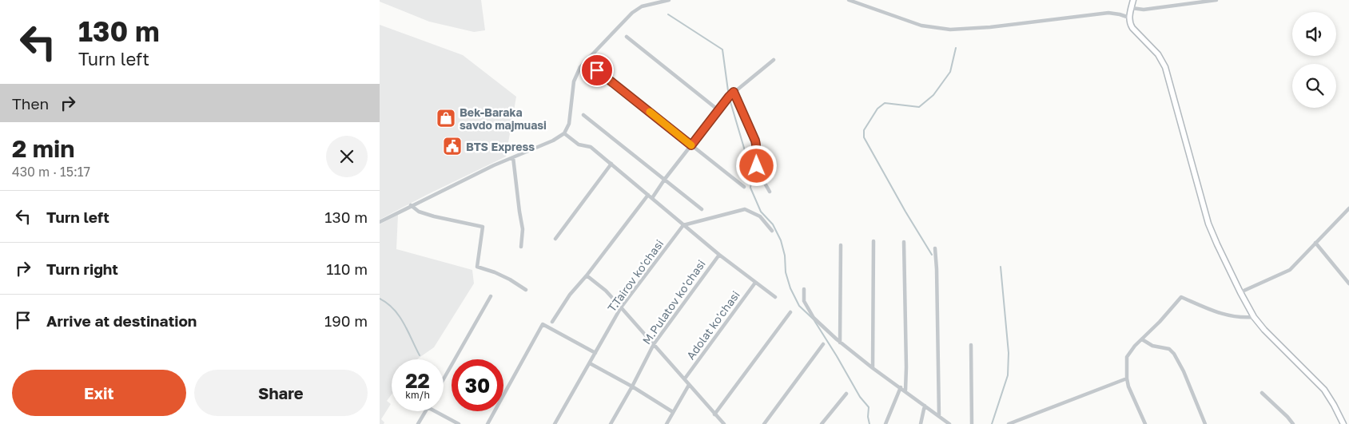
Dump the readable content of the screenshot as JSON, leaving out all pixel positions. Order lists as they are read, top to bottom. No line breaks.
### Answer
{"streets":{"street":["T.Tairov ko'chasi","M.Pulatov ko'chasi","Adolat ko'chasi"]},"places":{"shop":["Bek-Baraka savdo majmuasi"],"public building":["BTS Express"]},"page":{"turn":["130 m","Turn left"],"then":"Then","heading":["2 min","430 m · 15:17"],"list":[{"name":"Turn left","value":"130 m"},{"name":"Turn right","value":"110 m"},{"name":"Arrive at destination","value":"190 m"}],"speed":"22 km/h","limit":"30","buttons":["Exit","Share"]}}
